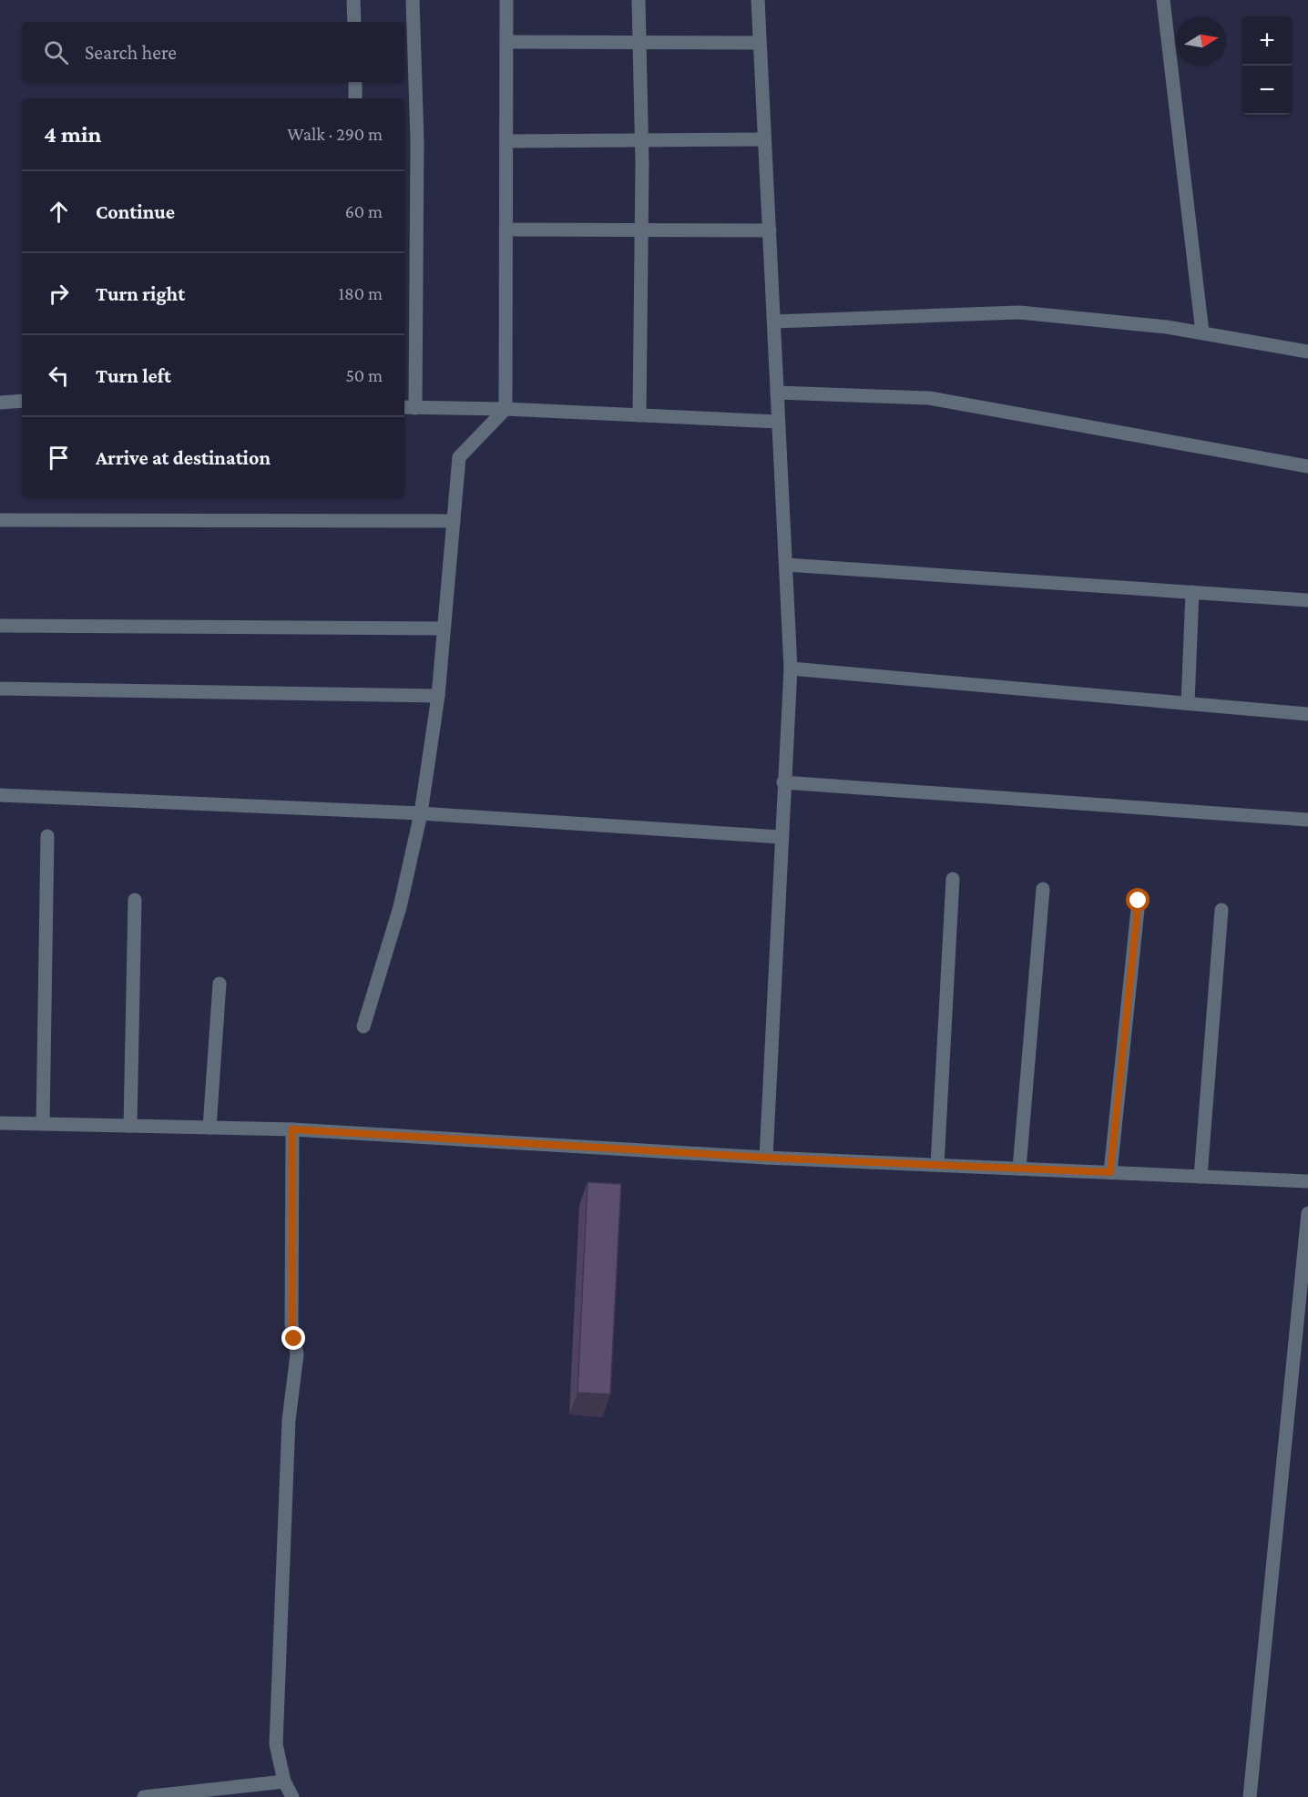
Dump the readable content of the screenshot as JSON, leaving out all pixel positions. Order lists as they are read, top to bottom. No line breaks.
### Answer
{"north":"right","page":{"map_buttons":["+","−"],"search":"Search here","heading":["4 min","Walk · 290 m"],"list":[["Continue","60 m"],["Turn right","180 m"],["Turn left","50 m"],"Arrive at destination"]}}
